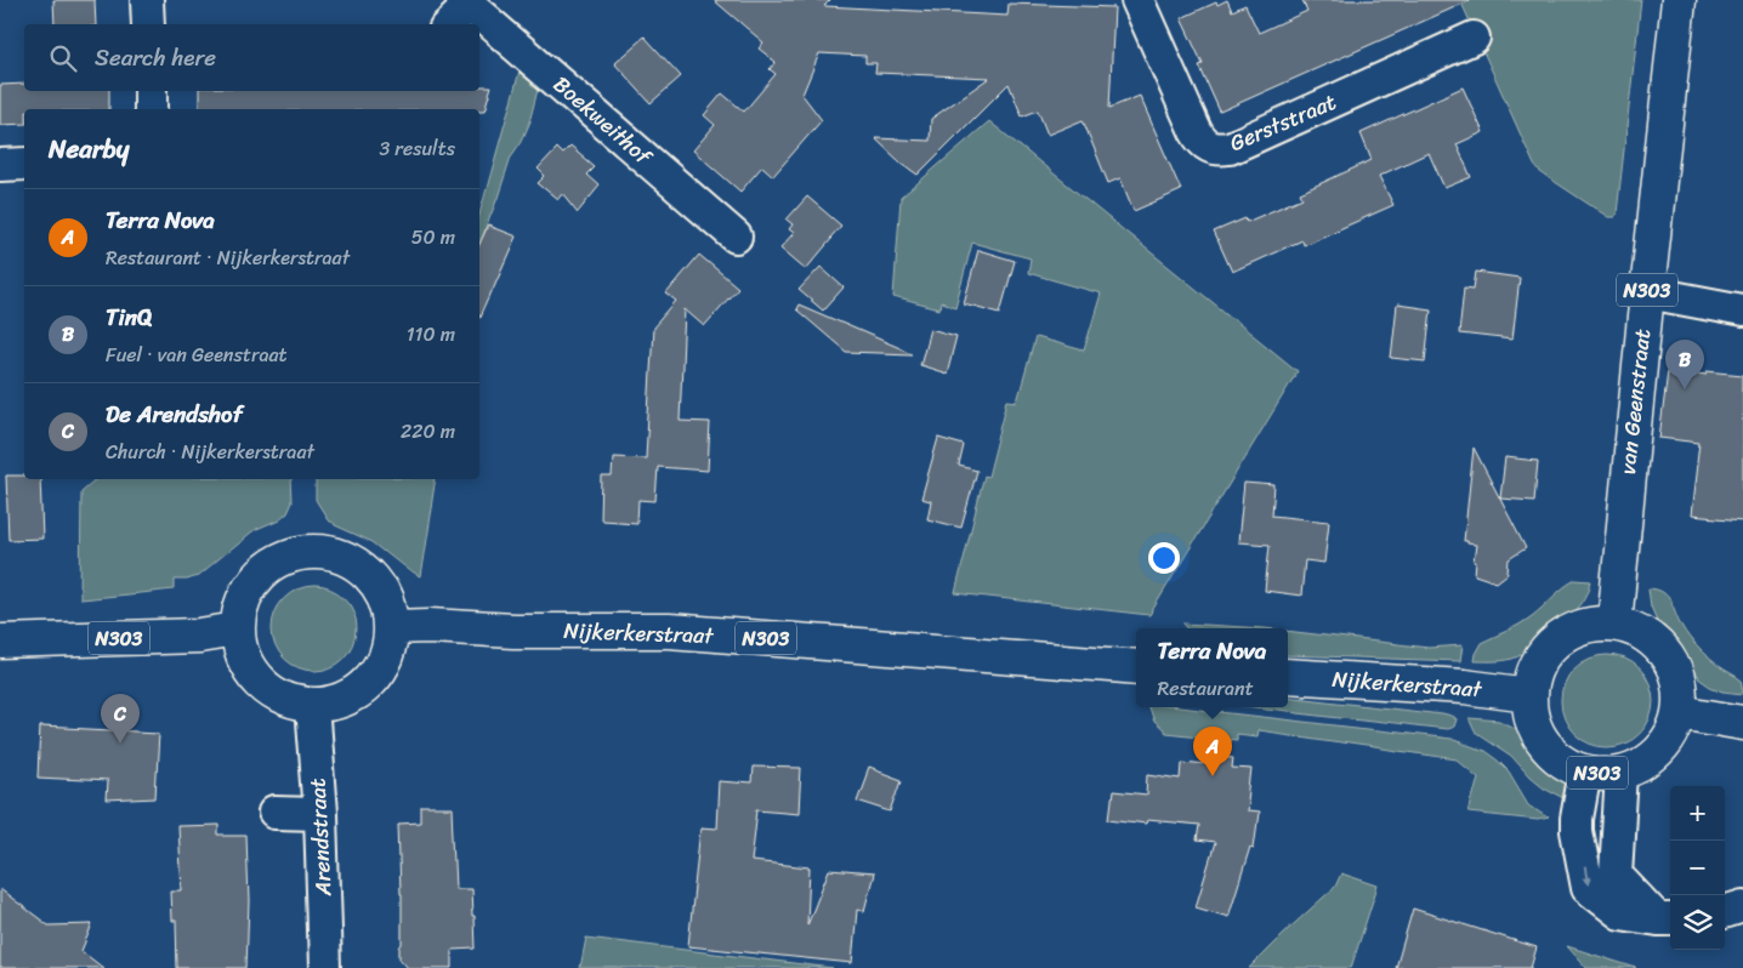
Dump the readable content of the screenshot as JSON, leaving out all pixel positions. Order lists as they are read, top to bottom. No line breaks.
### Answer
{"streets":{"main road":["N303","van Geenstraat","Nijkerkerstraat"],"street":["Boekweithof","Gerststraat","Arendstraat"]},"crossings":[["N303","van Geenstraat"],["N303","Nijkerkerstraat"],["N303","Arendstraat"],["van Geenstraat","Nijkerkerstraat"],["Nijkerkerstraat","Arendstraat"]],"page":{"search":"Search here","heading":["Nearby","3 results"],"list":[{"mark":"A","name":"Terra Nova","note":"Restaurant · Nijkerkerstraat","value":"50 m"},{"mark":"B","name":"TinQ","note":"Fuel · van Geenstraat","value":"110 m"},{"mark":"C","name":"De Arendshof","note":"Church · Nijkerkerstraat","value":"220 m"}],"pins":["B","C","A"],"popup":["Terra Nova","Restaurant"],"map_buttons":["+","−"]}}
